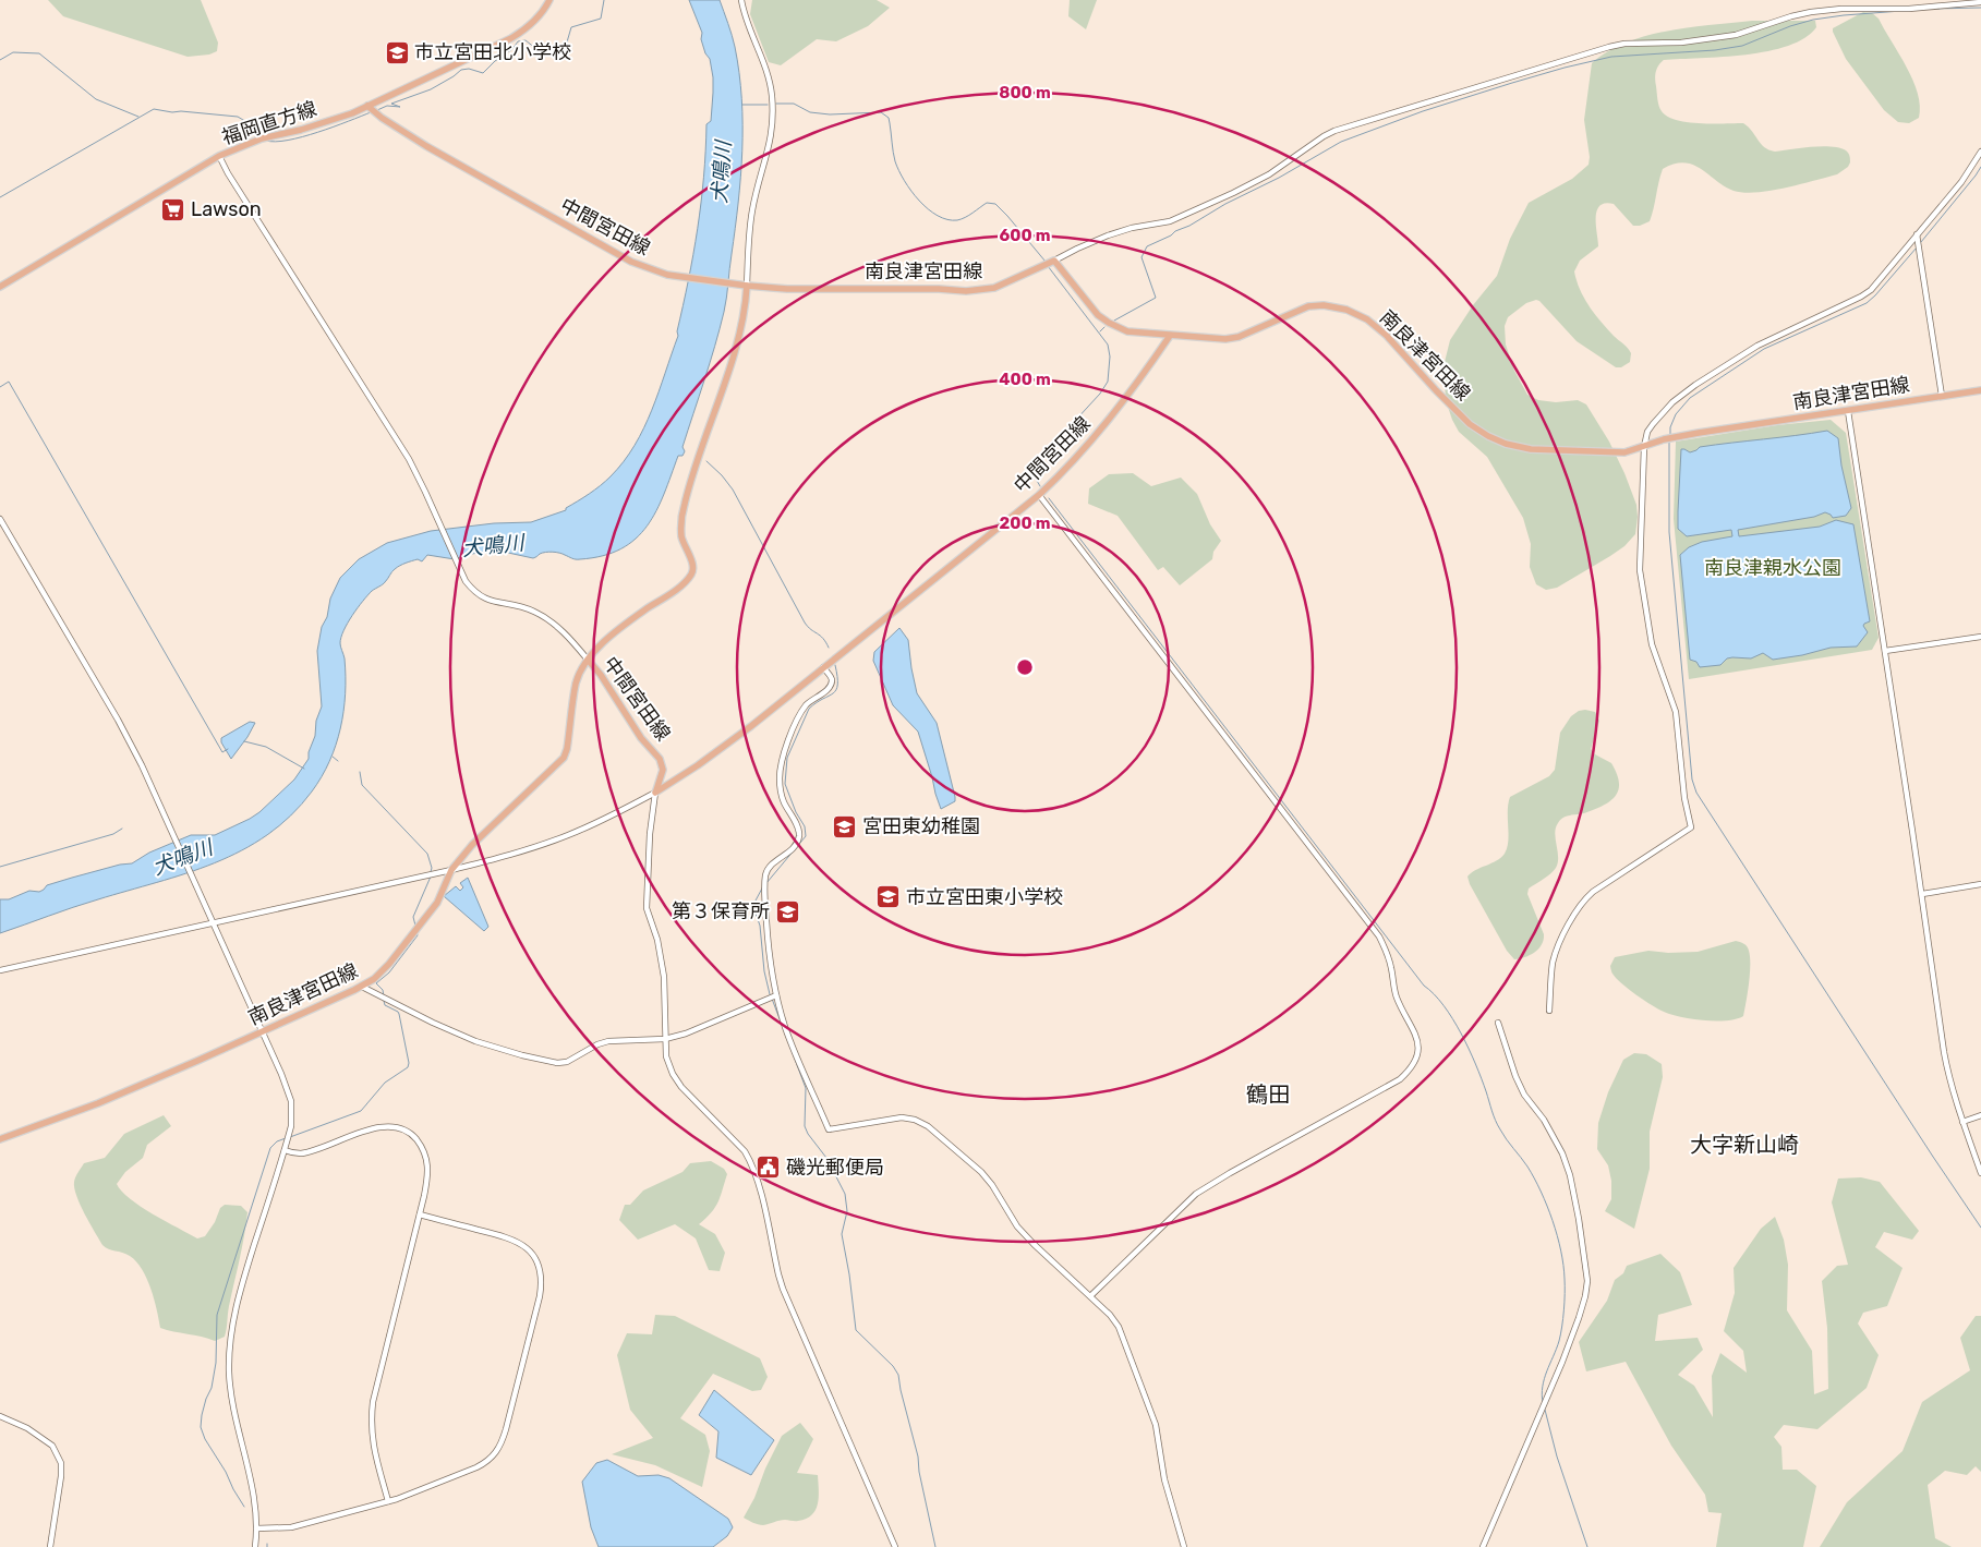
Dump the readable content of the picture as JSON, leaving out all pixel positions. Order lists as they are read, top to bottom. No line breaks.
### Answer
{"streets":{"main road":["福岡直方線","中間宮田線","南良津宮田線"]},"crossings":[["福岡直方線","中間宮田線"],["中間宮田線","南良津宮田線"]],"districts":["鶴田","大字新山崎"],"water":["犬鳴川"],"parks":["南良津親水公園"],"places":{"school or university":["市立宮田北小学校","宮田東幼稚園","市立宮田東小学校","第３保育所"],"supermarket":["Lawson"],"public building":["磯光郵便局"]},"rings":["800 m","600 m","400 m","200 m"]}
